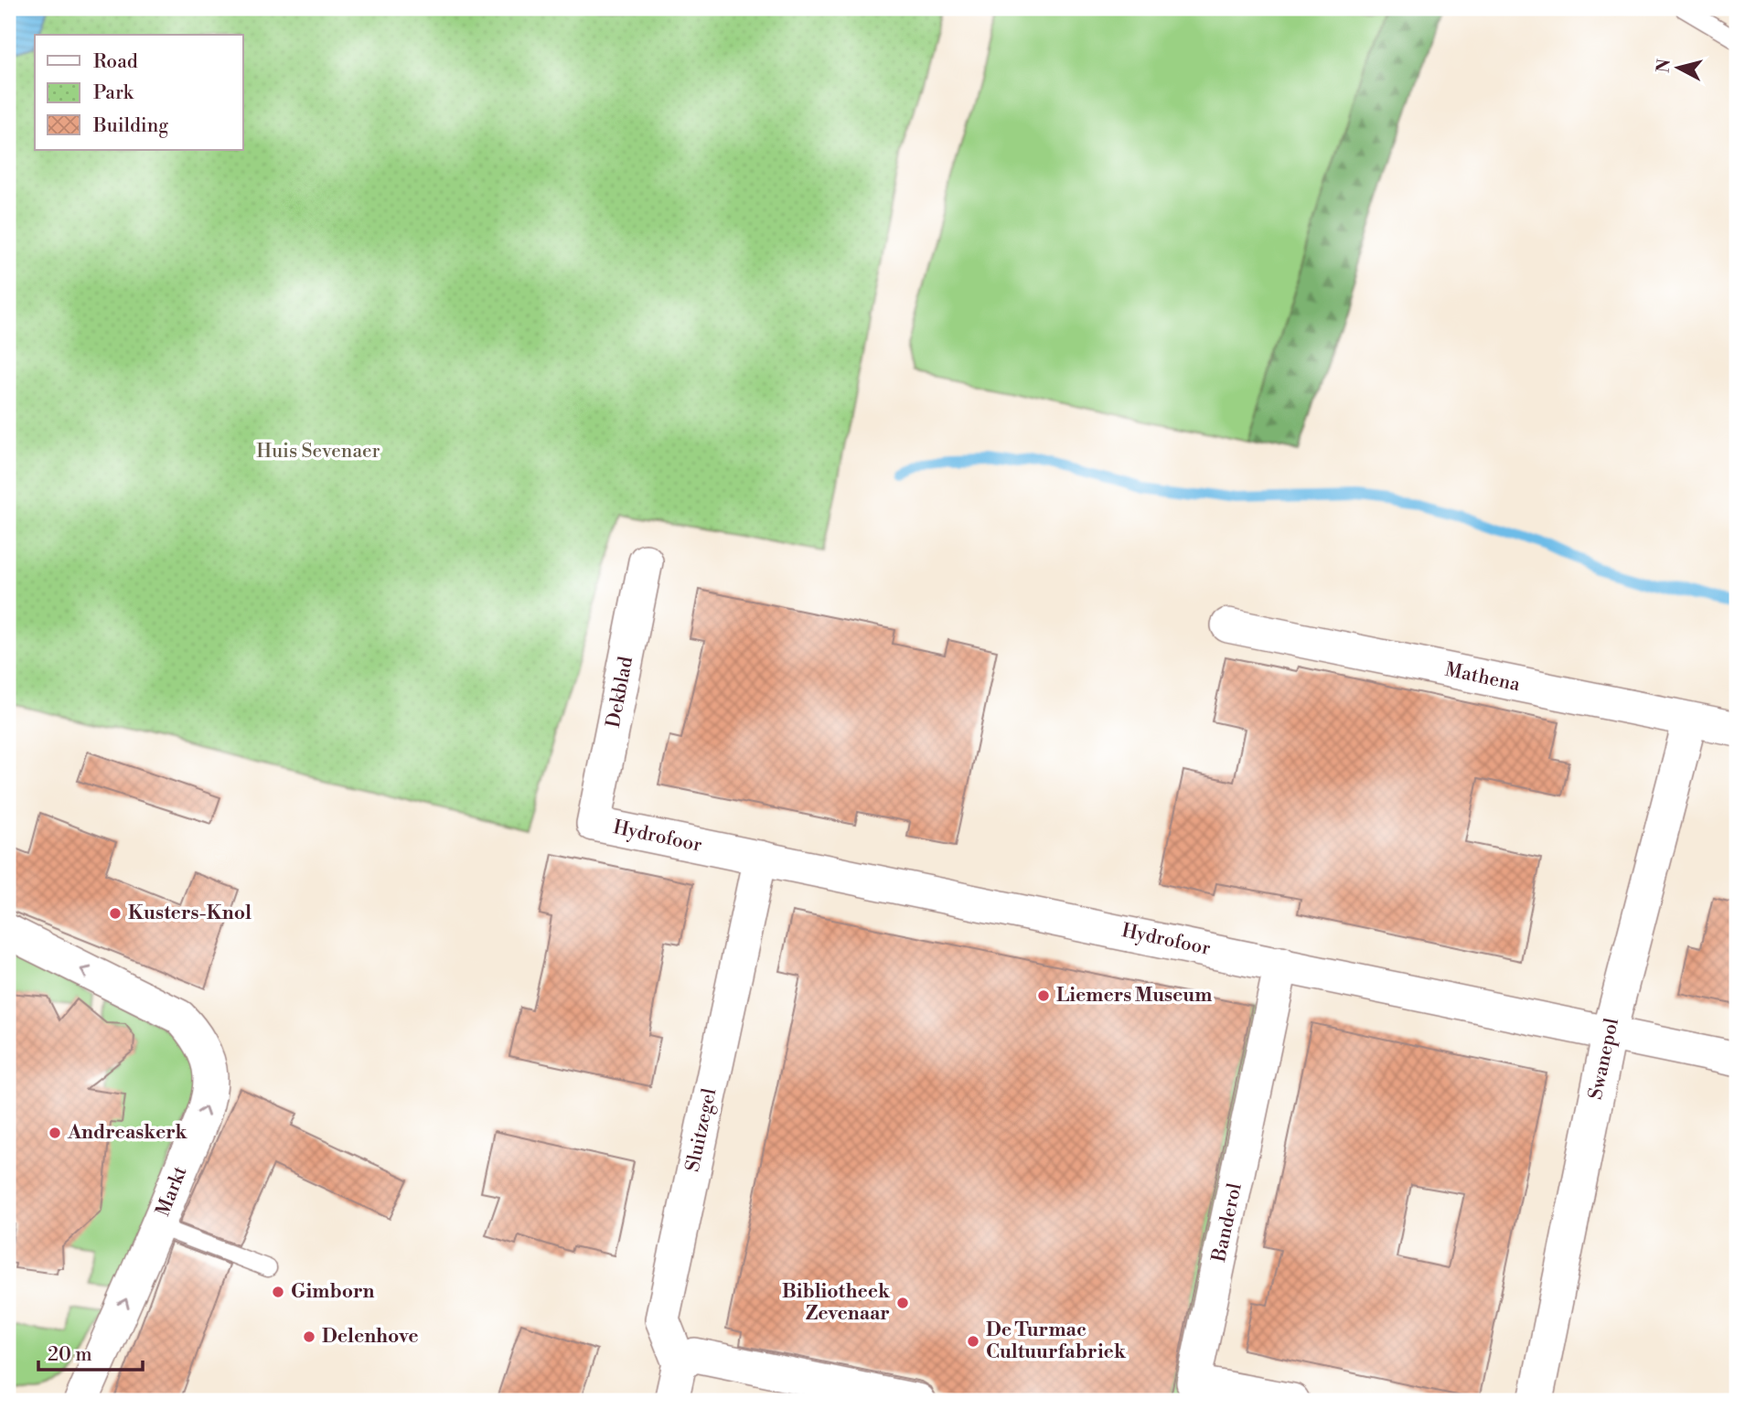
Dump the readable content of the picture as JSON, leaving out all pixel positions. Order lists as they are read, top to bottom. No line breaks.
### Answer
{"streets":{"street":["Mathena","Dekblad","Hydrofoor","Swanepol","Sluitzegel","Markt","Banderol"]},"crossings":[["Mathena","Swanepol"],["Dekblad","Hydrofoor"],["Hydrofoor","Swanepol"],["Hydrofoor","Sluitzegel"],["Hydrofoor","Banderol"]],"parks":["Huis Sevenaer"],"places":["Kusters-Knol","Liemers Museum","Andreaskerk","Gimborn","Bibliotheek Zevenaar","Delenhove","De Turmac Cultuurfabriek"],"legend":["Road","Park","Building"],"scale_bar":"20 m","north":"left"}
